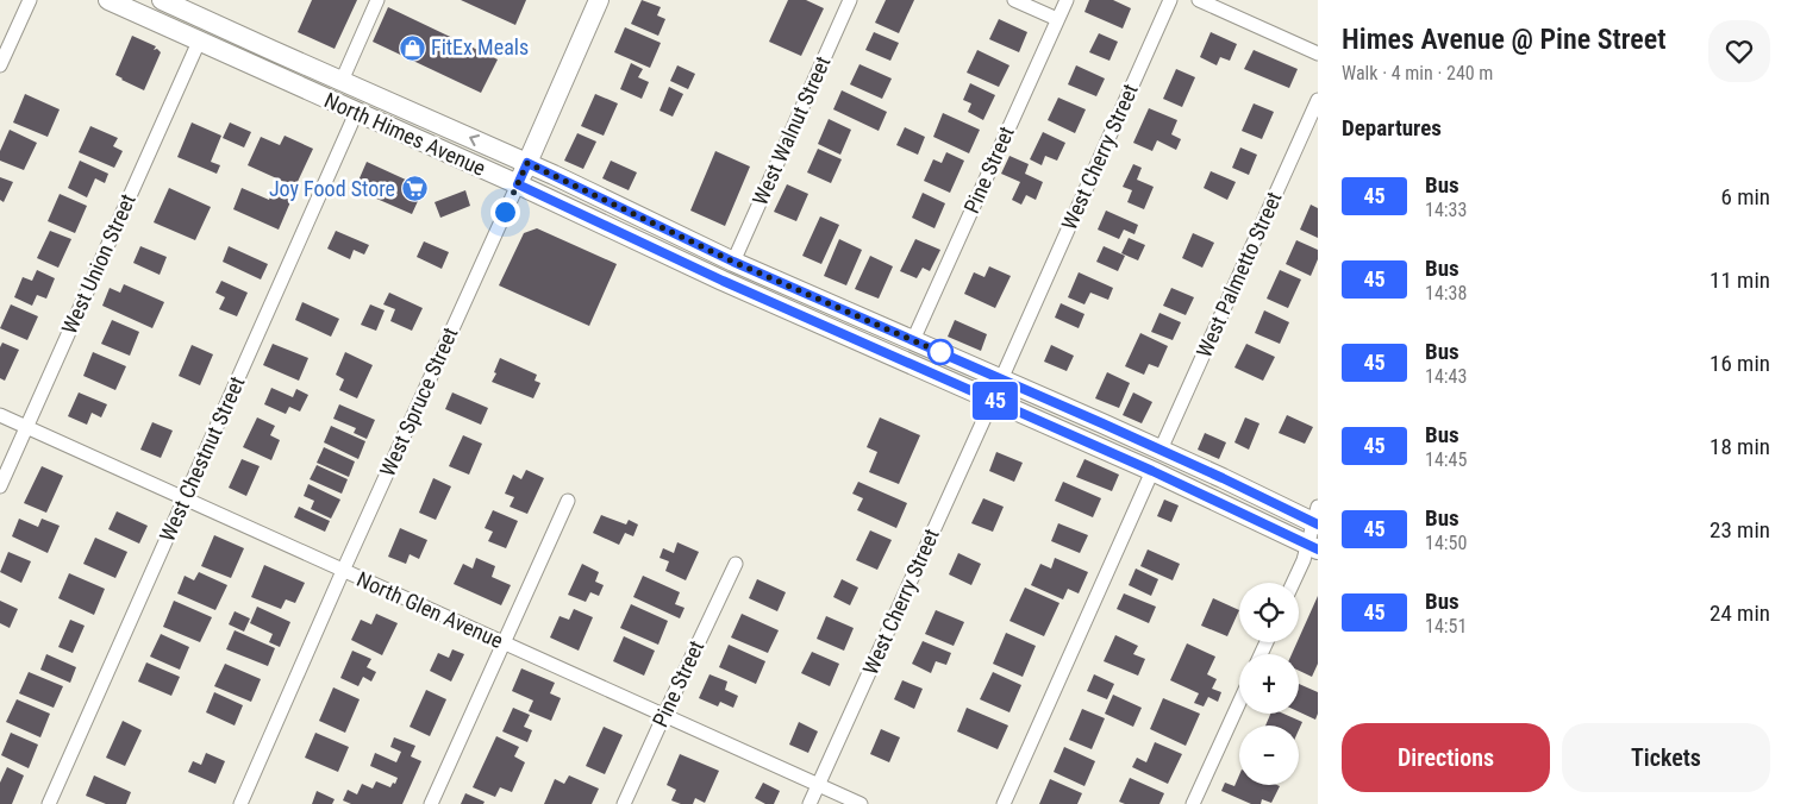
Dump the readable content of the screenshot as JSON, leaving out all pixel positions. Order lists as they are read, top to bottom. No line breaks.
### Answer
{"streets":{"street":["West Walnut Street","North Himes Avenue","West Cherry Street","Pine Street","West Union Street","West Palmetto Street","West Spruce Street","West Chestnut Street","North Glen Avenue"]},"crossings":[["West Walnut Street","North Himes Avenue"],["North Himes Avenue","West Cherry Street"],["North Himes Avenue","Pine Street"],["North Himes Avenue","West Union Street"],["North Himes Avenue","West Palmetto Street"],["North Himes Avenue","West Spruce Street"],["North Himes Avenue","West Chestnut Street"],["West Cherry Street","North Glen Avenue"],["Pine Street","North Glen Avenue"],["West Union Street","North Glen Avenue"],["West Spruce Street","North Glen Avenue"],["West Chestnut Street","North Glen Avenue"]],"places":{"shop":["FitEx Meals"],"supermarket":["Joy Food Store"]},"lines":["bus line 45"],"page":{"on_map":"45","heading":[["Himes Avenue @ Pine Street","Walk · 4 min · 240 m"],"Departures"],"list":[{"mark":"45","name":"Bus","note":"14:33","value":"6 min"},{"mark":"45","name":"Bus","note":"14:38","value":"11 min"},{"mark":"45","name":"Bus","note":"14:43","value":"16 min"},{"mark":"45","name":"Bus","note":"14:45","value":"18 min"},{"mark":"45","name":"Bus","note":"14:50","value":"23 min"},{"mark":"45","name":"Bus","note":"14:51","value":"24 min"}],"map_buttons":["+","−"],"buttons":["Directions","Tickets"]}}
